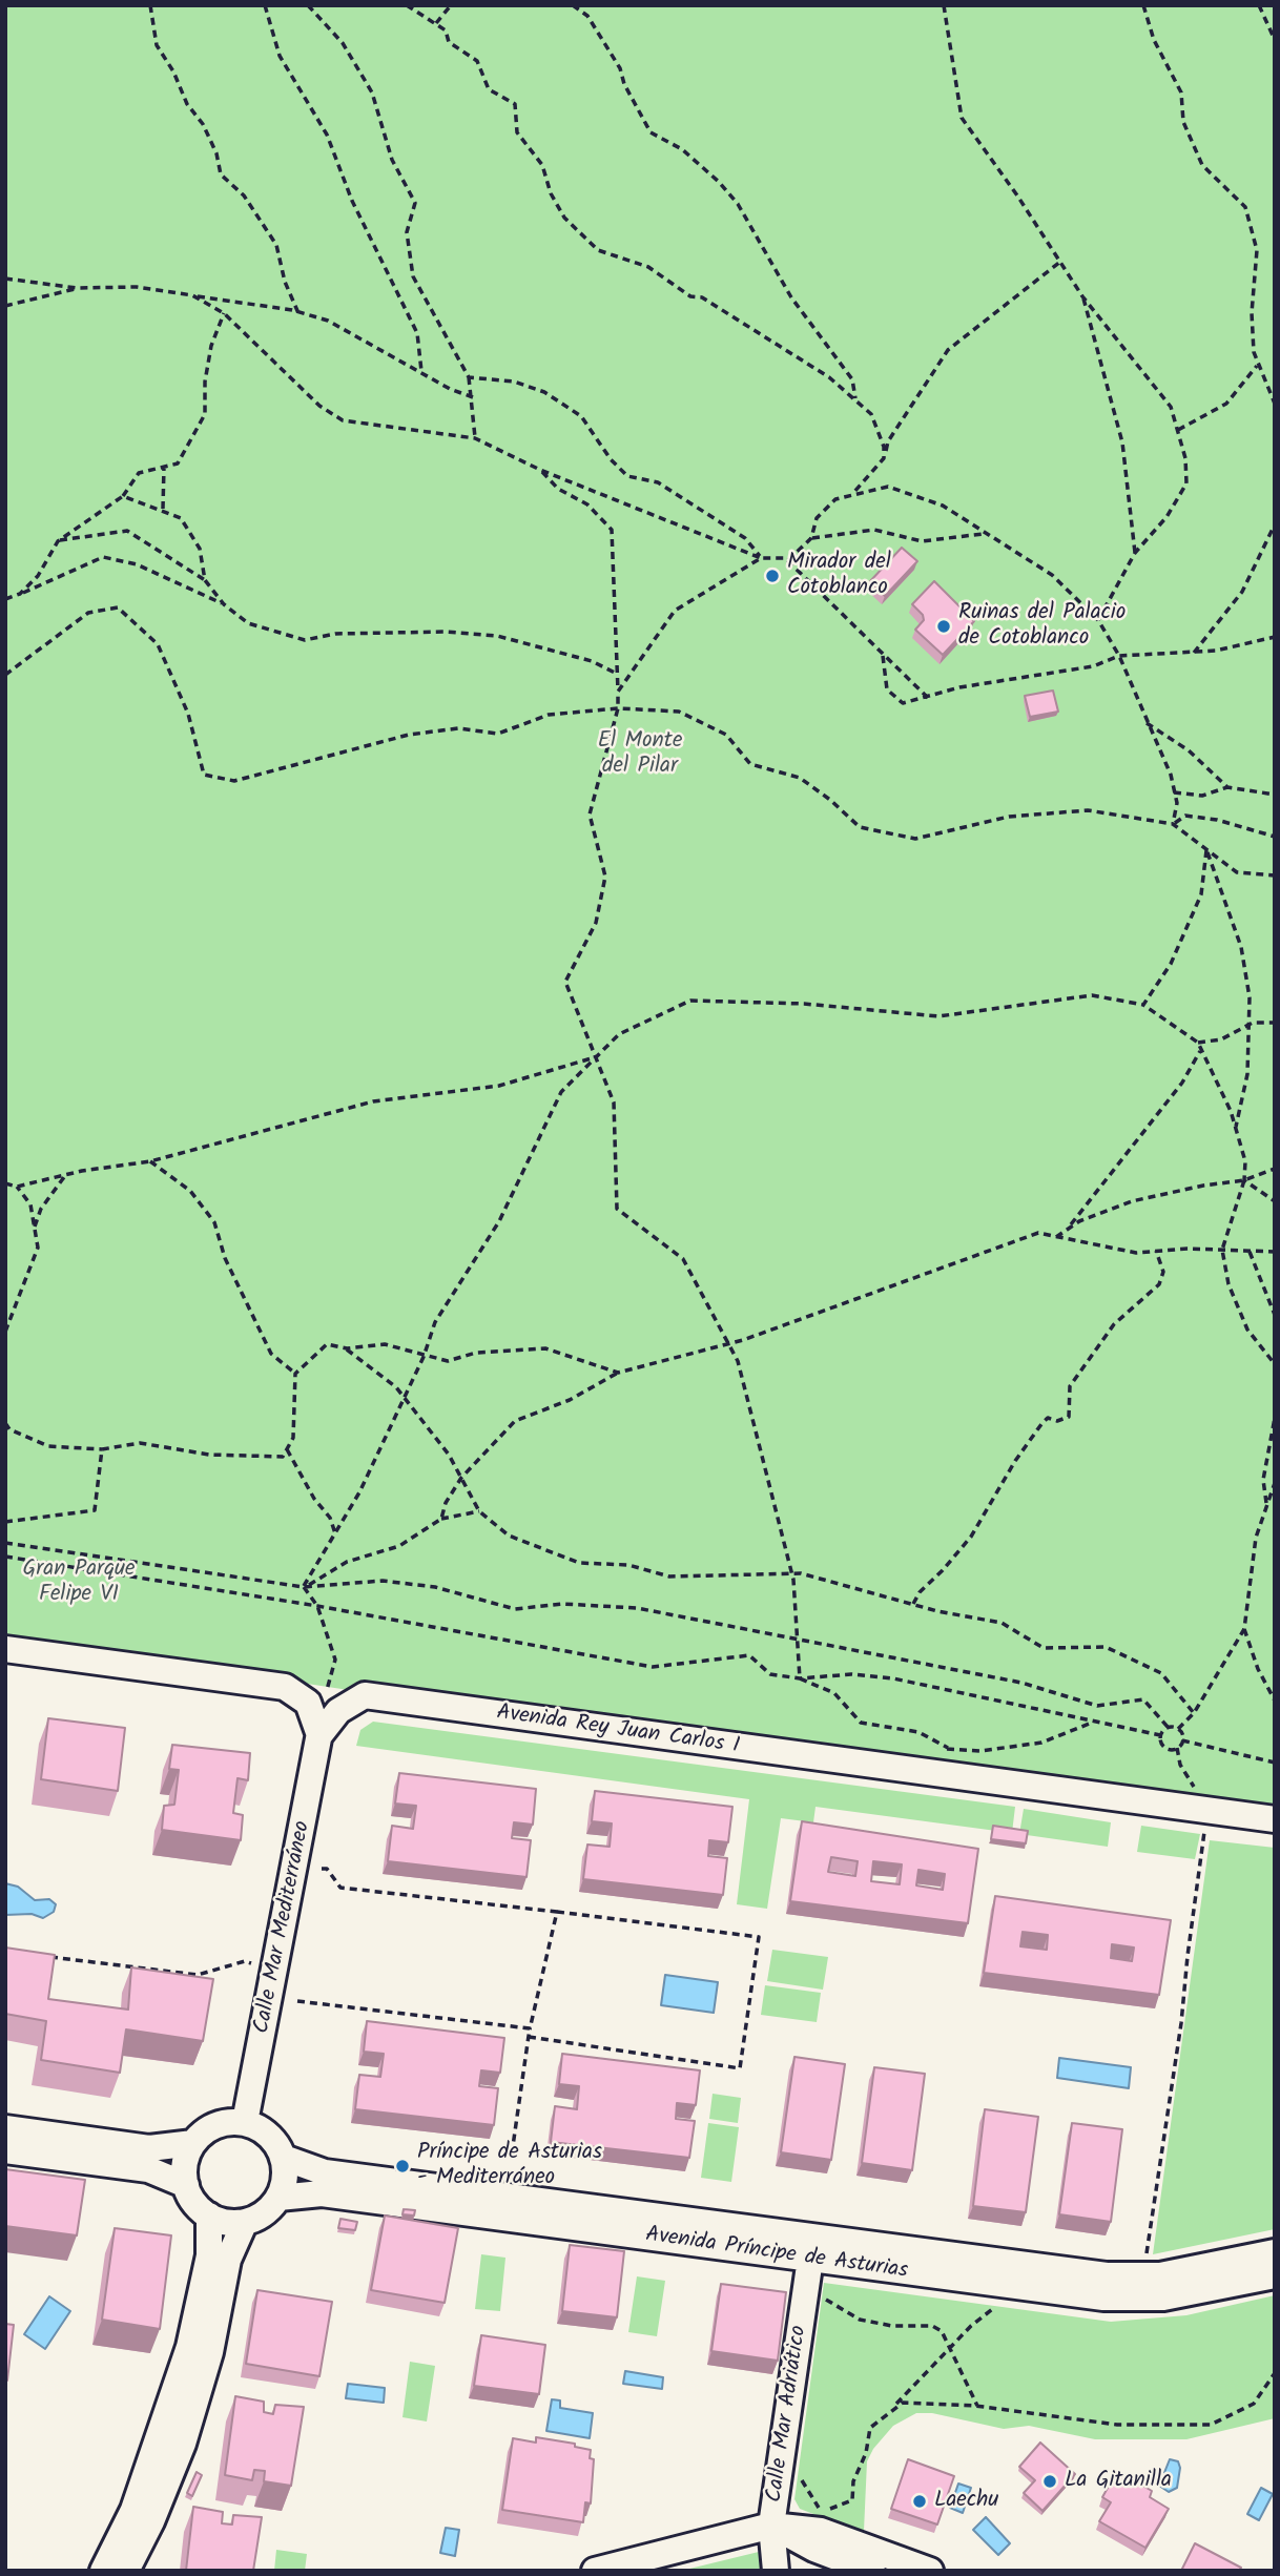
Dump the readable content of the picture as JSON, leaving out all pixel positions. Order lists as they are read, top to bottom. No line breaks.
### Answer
{"streets":{"street":["Avenida Rey Juan Carlos I","Calle Mar Mediterráneo","Avenida Príncipe de Asturias","Calle Mar Adriático"]},"crossings":[["Avenida Rey Juan Carlos I","Calle Mar Mediterráneo"],["Calle Mar Mediterráneo","Avenida Príncipe de Asturias"],["Avenida Príncipe de Asturias","Calle Mar Adriático"]],"parks":["El Monte del Pilar","Gran Parque Felipe VI"],"places":["Mirador del Cotoblanco","Ruinas del Palacio de Cotoblanco","Príncipe de Asturias - Mediterráneo","La Gitanilla","Laechu"]}
